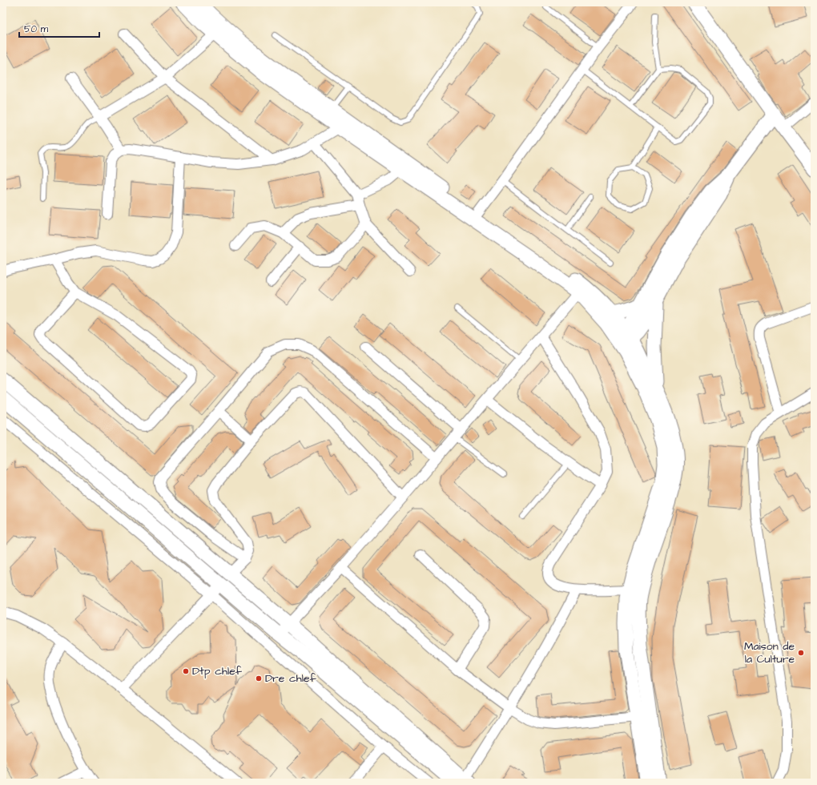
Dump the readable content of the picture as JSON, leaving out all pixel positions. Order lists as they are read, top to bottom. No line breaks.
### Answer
{"places":["Maison de la Culture","Dtp chlef","Dre chlef"],"scale_bar":"50 m"}
